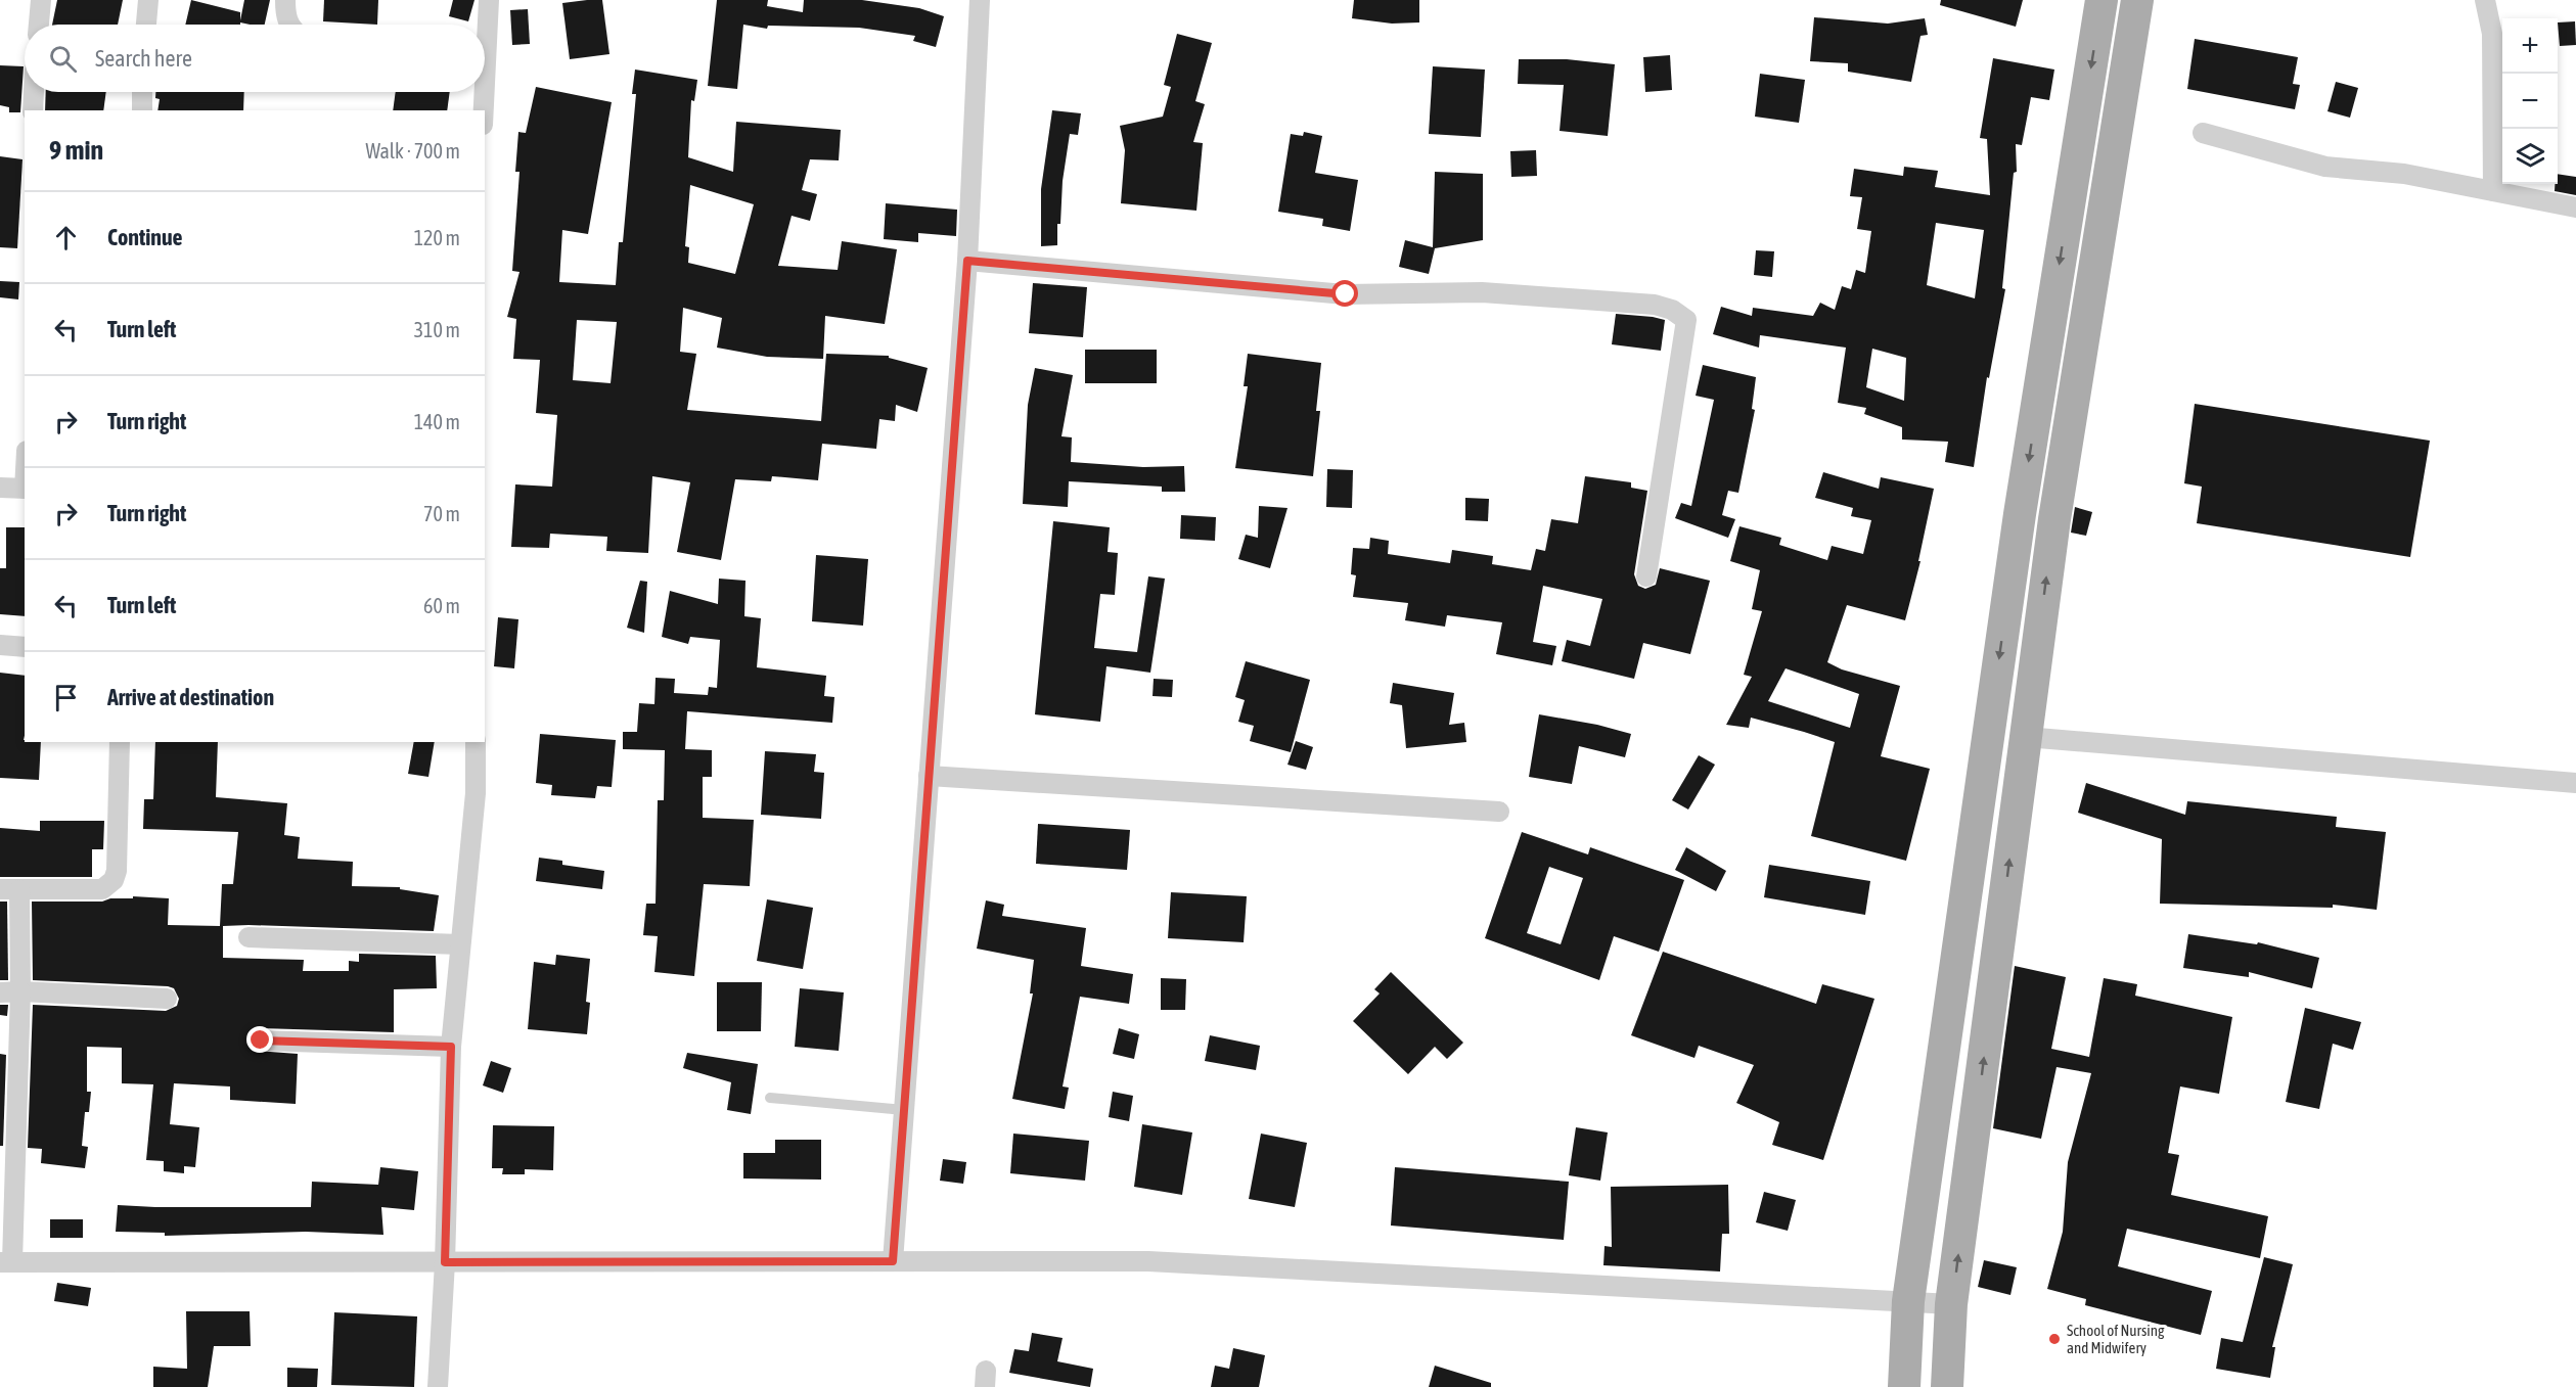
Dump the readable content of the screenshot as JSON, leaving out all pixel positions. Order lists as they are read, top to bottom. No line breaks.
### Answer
{"places":["School of Nursing and Midwifery"],"page":{"map_buttons":["+","−"],"search":"Search here","heading":["9 min","Walk · 700 m"],"list":[["Continue","120 m"],["Turn left","310 m"],["Turn right","140 m"],["Turn right","70 m"],["Turn left","60 m"],"Arrive at destination"]}}
